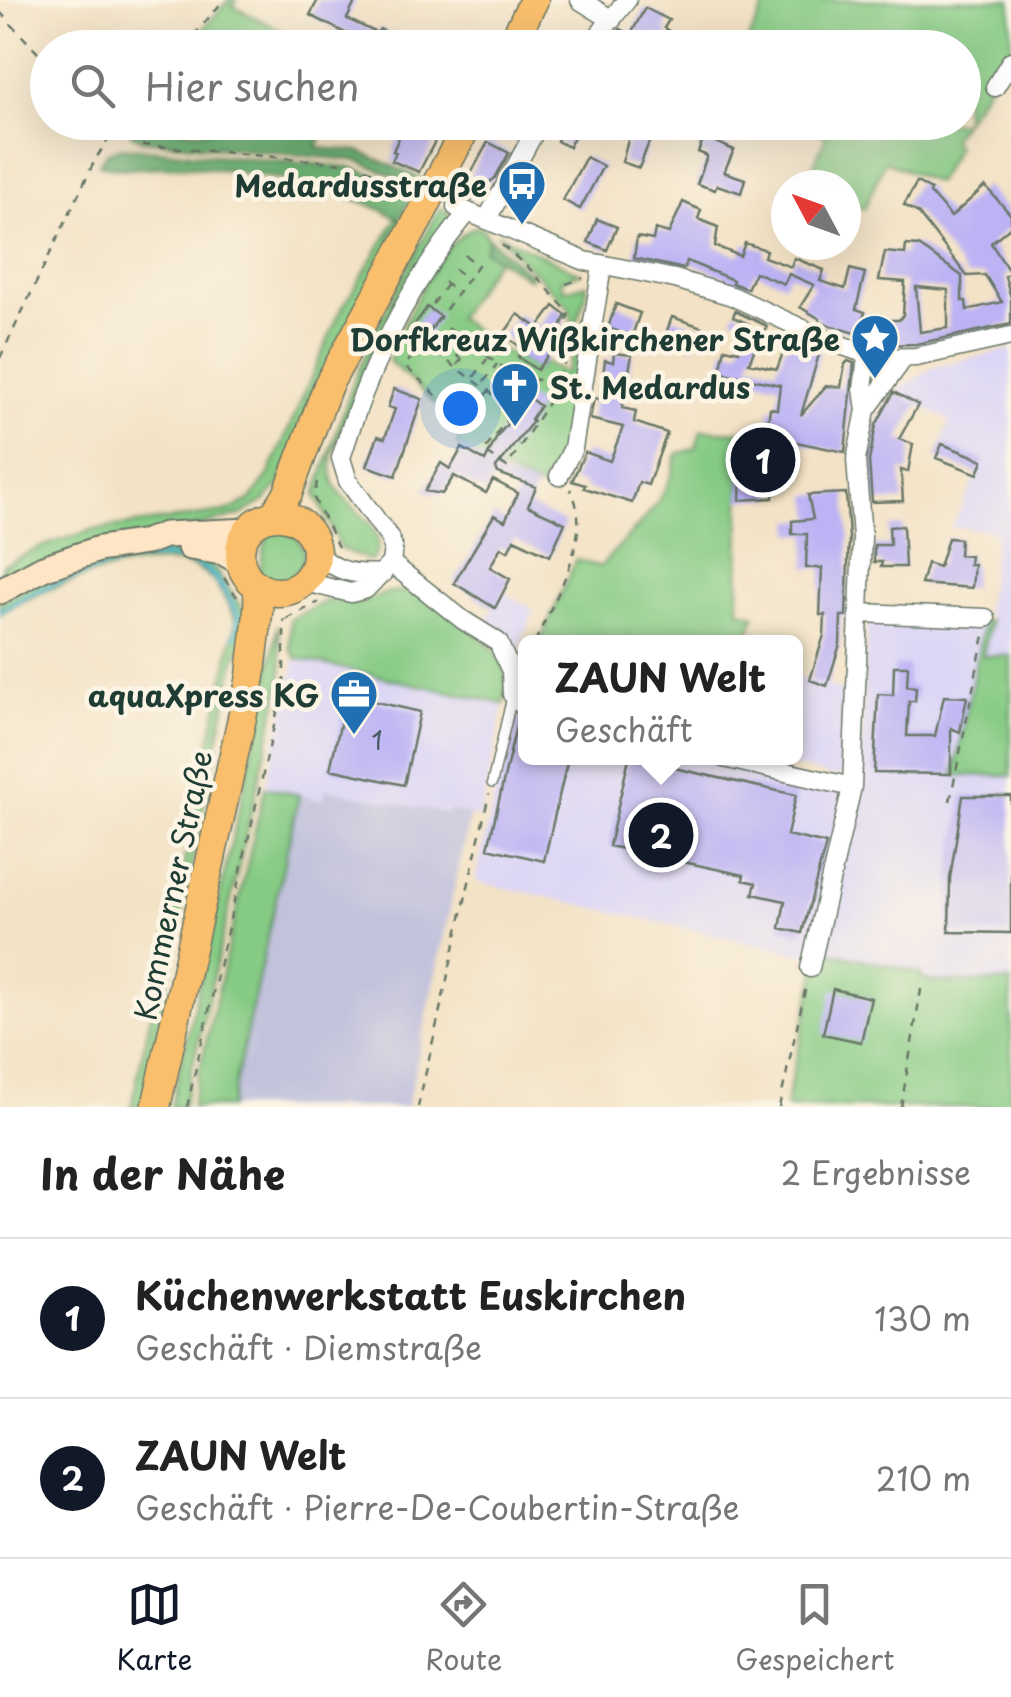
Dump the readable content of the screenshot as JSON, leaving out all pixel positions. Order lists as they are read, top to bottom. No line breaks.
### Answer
{"streets":{"main road":["Kommerner Straße"]},"places":{"bus stop":["Medardusstraße"],"place":["Dorfkreuz Wißkirchener Straße"],"church":["St. Medardus"],"office":["aquaXpress KG"]},"house_numbers":["1"],"north":"top left","page":{"search":"Hier suchen","pins":["1","2"],"popup":["ZAUN Welt","Geschäft"],"heading":["In der Nähe","2 Ergebnisse"],"list":[{"mark":"1","name":"Küchenwerkstatt Euskirchen","note":"Geschäft · Diemstraße","value":"130 m"},{"mark":"2","name":"ZAUN Welt","note":"Geschäft · Pierre-De-Coubertin-Straße","value":"210 m"}],"nav":["Karte","Route","Gespeichert"]}}
